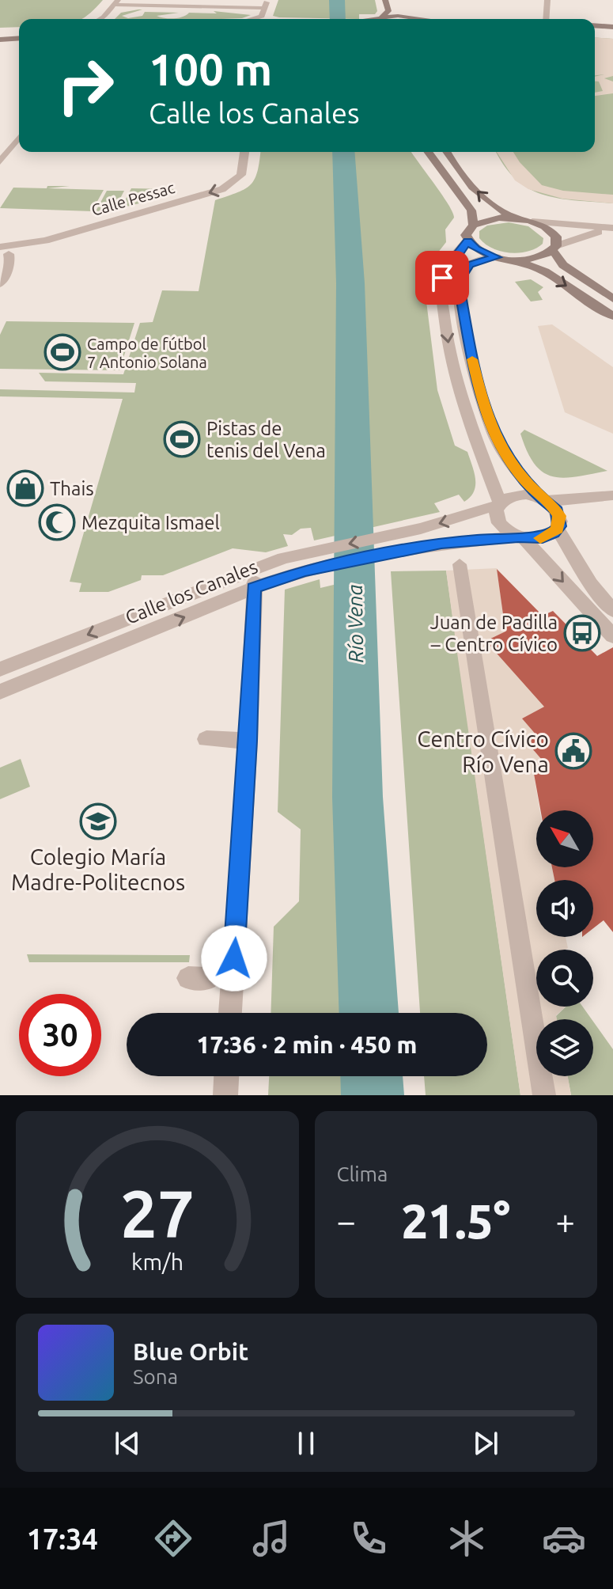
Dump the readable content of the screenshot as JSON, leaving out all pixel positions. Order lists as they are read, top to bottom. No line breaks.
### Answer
{"streets":{"street":["Calle Pessac","Calle los Canales"]},"one_way":["Calle Pessac"],"water":["Río Vena"],"places":{"sports":["Campo de fútbol 7 Antonio Solana","Pistas de tenis del Vena"],"shop":["Thais"],"mosque":["Mezquita Ismael"],"bus stop":["Juan de Padilla – Centro Cívico"],"public building":["Centro Cívico Río Vena"],"school or university":["Colegio María Madre-Politecnos"]},"north":"top left","page":{"turn":["100 m","Calle los Canales"],"limit":"30","trip":"17:36 · 2 min · 450 m","tile":"Clima","heat":["−","21.5°","+"],"song":["Blue Orbit","Sona"],"tabs":"17:34","gauge":["27","km/h"]}}
